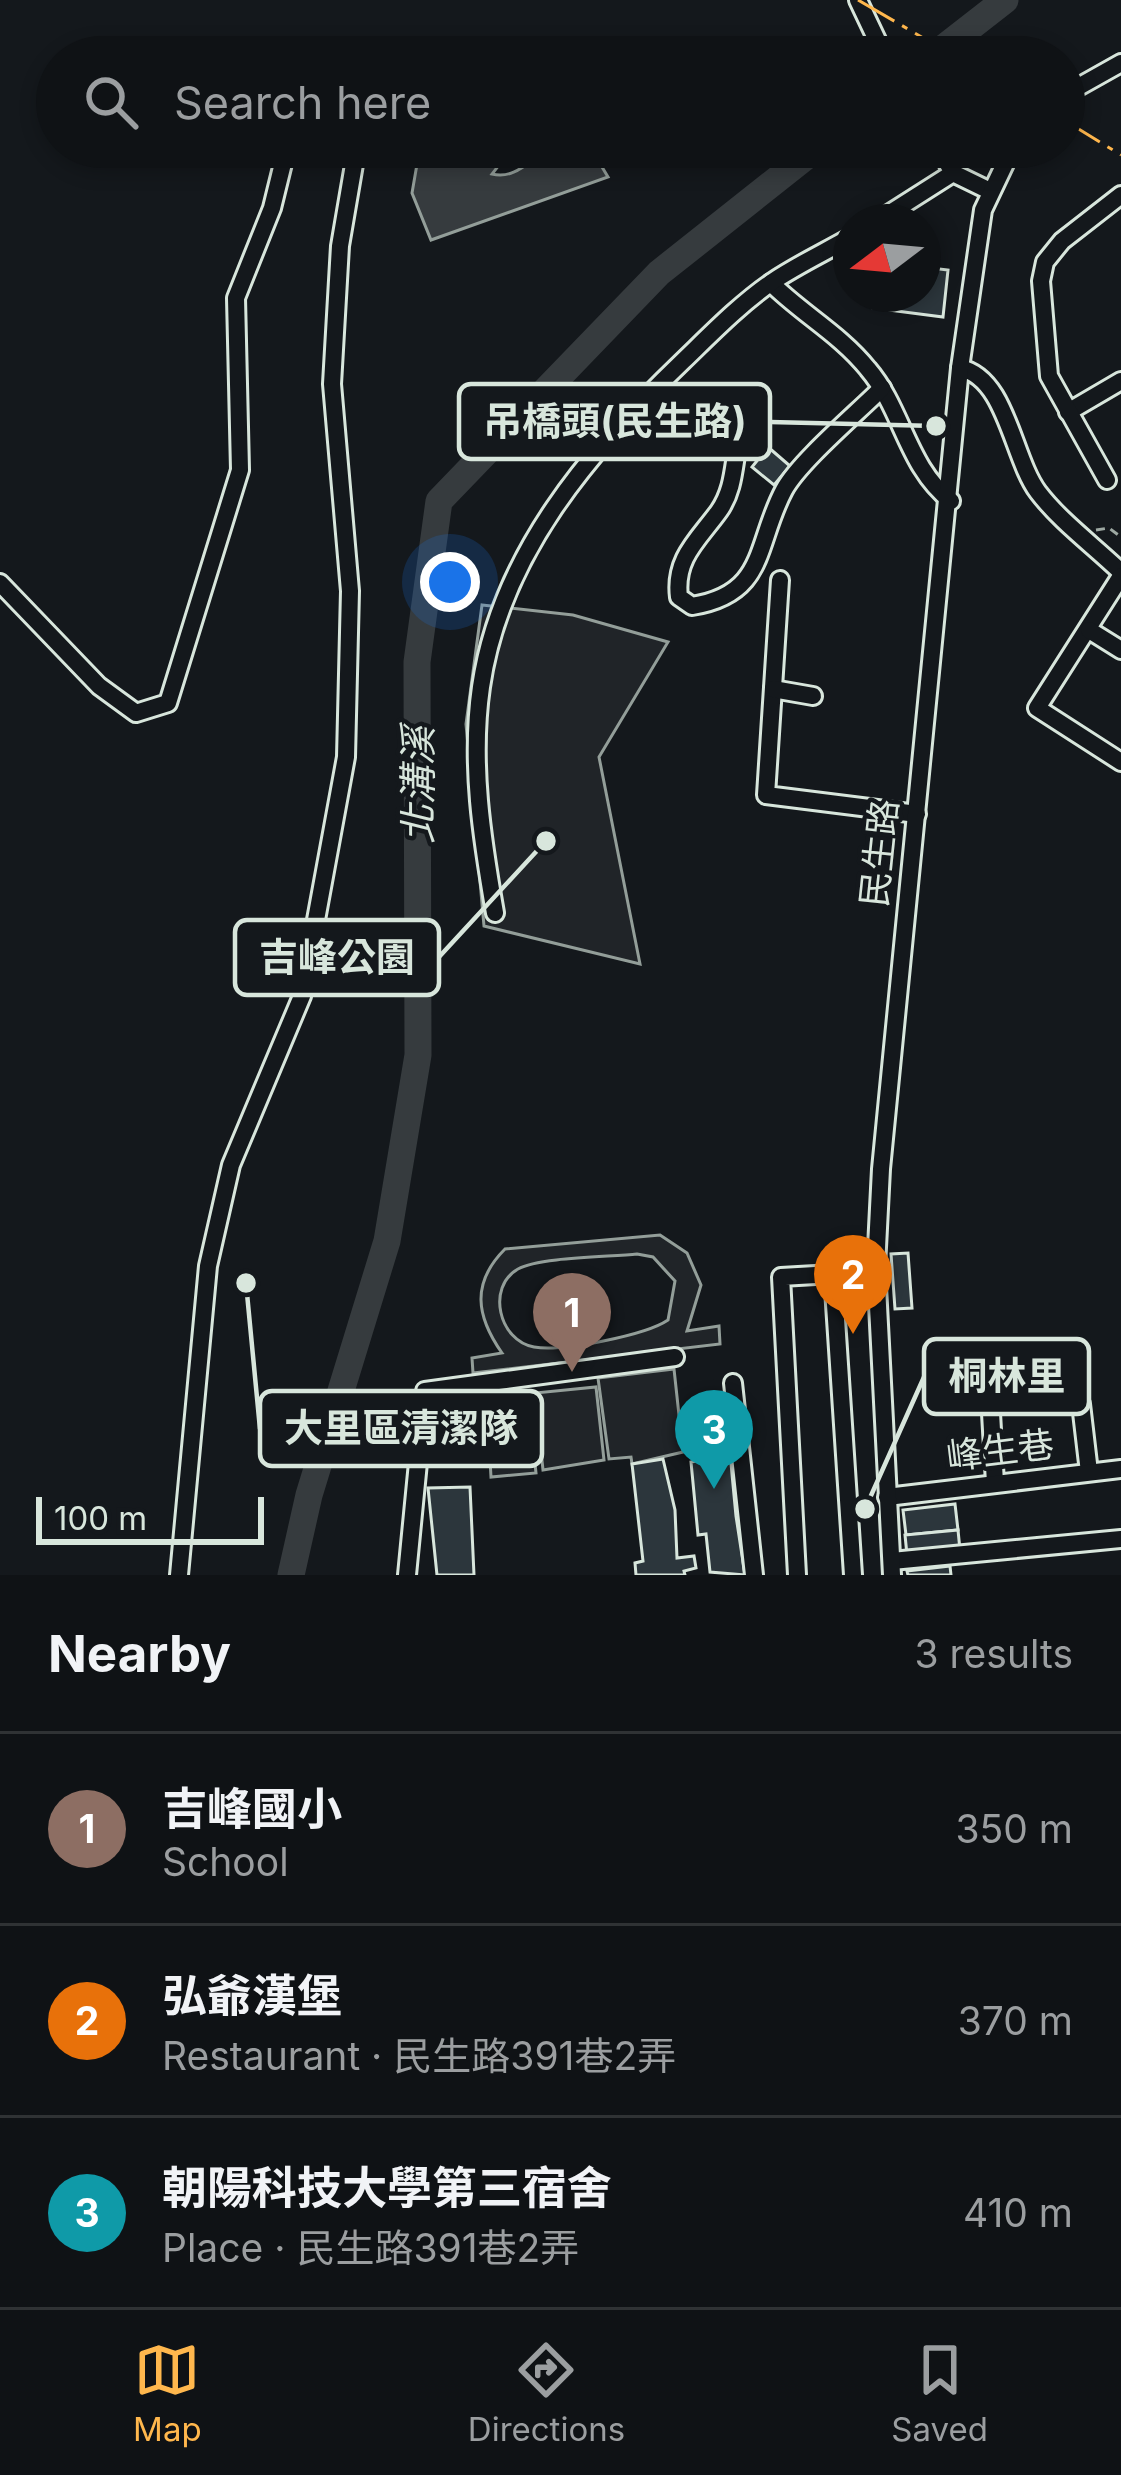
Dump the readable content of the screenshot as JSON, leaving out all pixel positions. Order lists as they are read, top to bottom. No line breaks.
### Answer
{"streets":{"street":["民生路","峰生巷"]},"crossings":[["民生路","峰生巷"]],"water":["北溝溪"],"places":["吊橋頭(民生路)","吉峰公園","大里區清潔隊","桐林里"],"scale_bar":"100 m","north":"left","page":{"search":"Search here","pins":["2","1","3"],"scale":"100 m","heading":["Nearby","3 results"],"list":[{"mark":"1","name":"吉峰國小","note":"School","value":"350 m"},{"mark":"2","name":"弘爺漢堡","note":"Restaurant · 民生路391巷2弄","value":"370 m"},{"mark":"3","name":"朝陽科技大學第三宿舍","note":"Place · 民生路391巷2弄","value":"410 m"}],"nav":["Map","Directions","Saved"]}}
